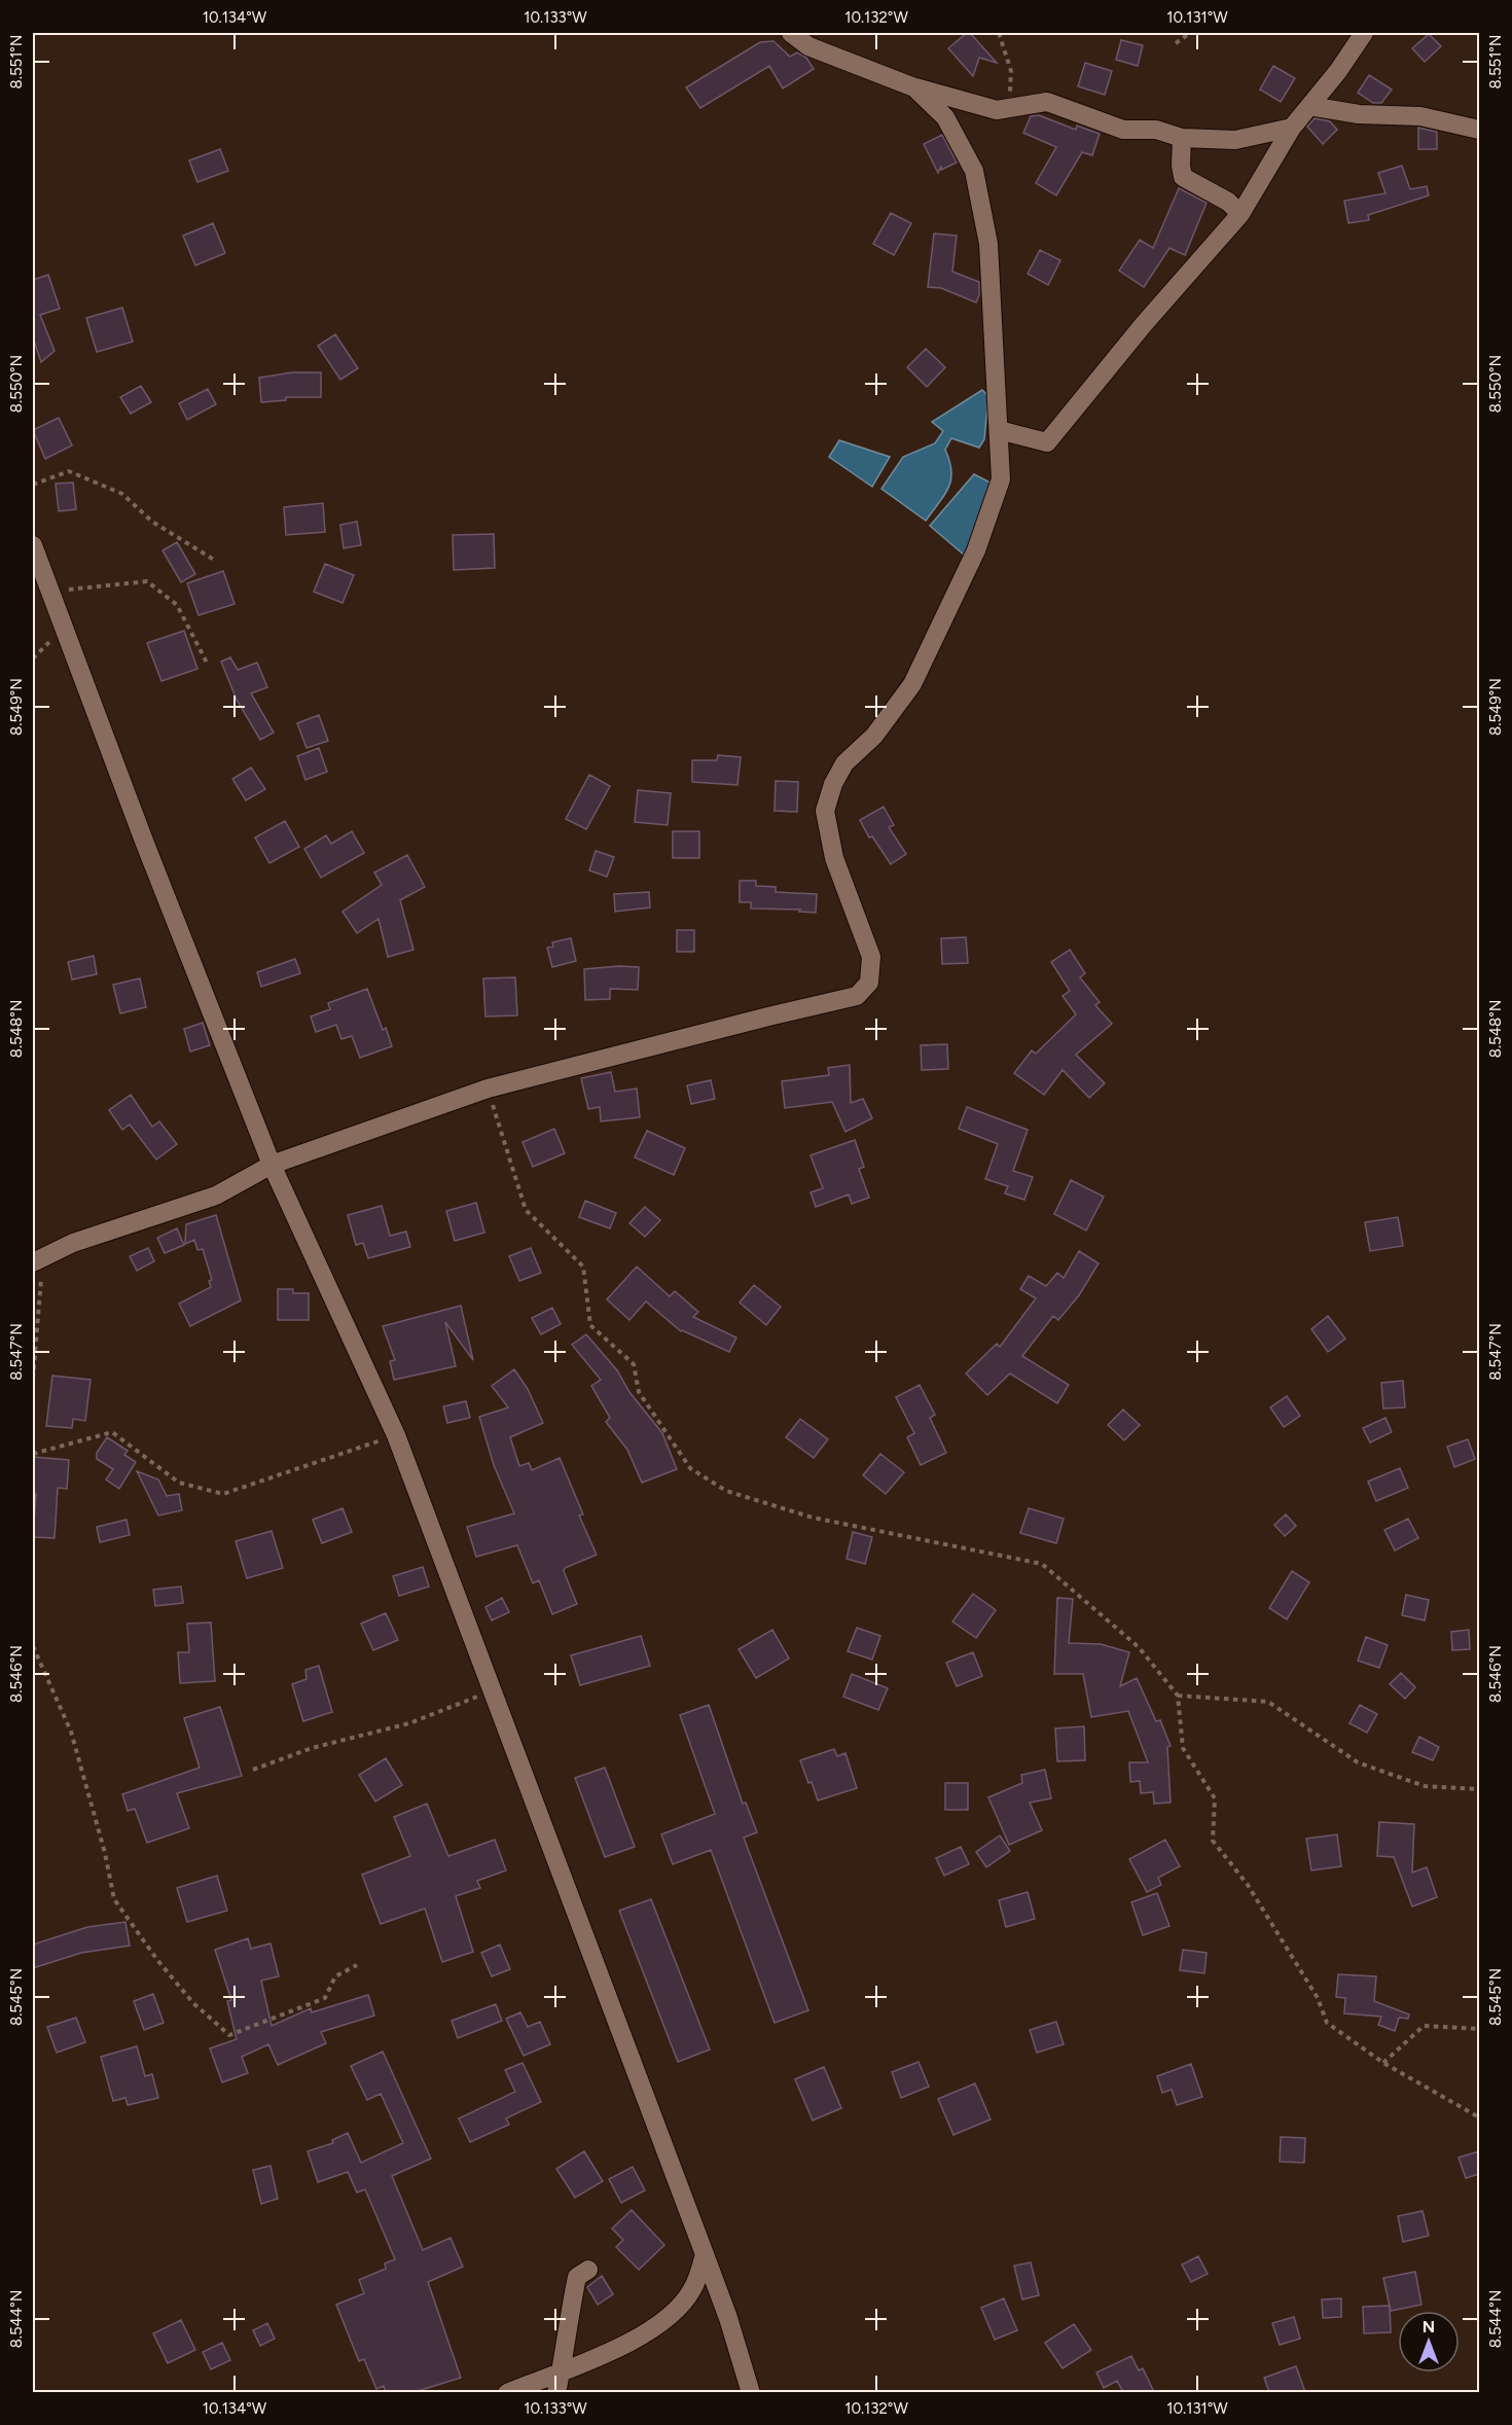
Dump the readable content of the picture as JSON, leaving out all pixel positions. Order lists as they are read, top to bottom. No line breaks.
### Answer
{"north":"top","coordinates":["10.134°W","10.133°W","10.132°W","10.131°W","8.551°N","8.550°N","8.549°N","8.548°N","8.547°N","8.546°N","8.545°N","8.544°N"]}
